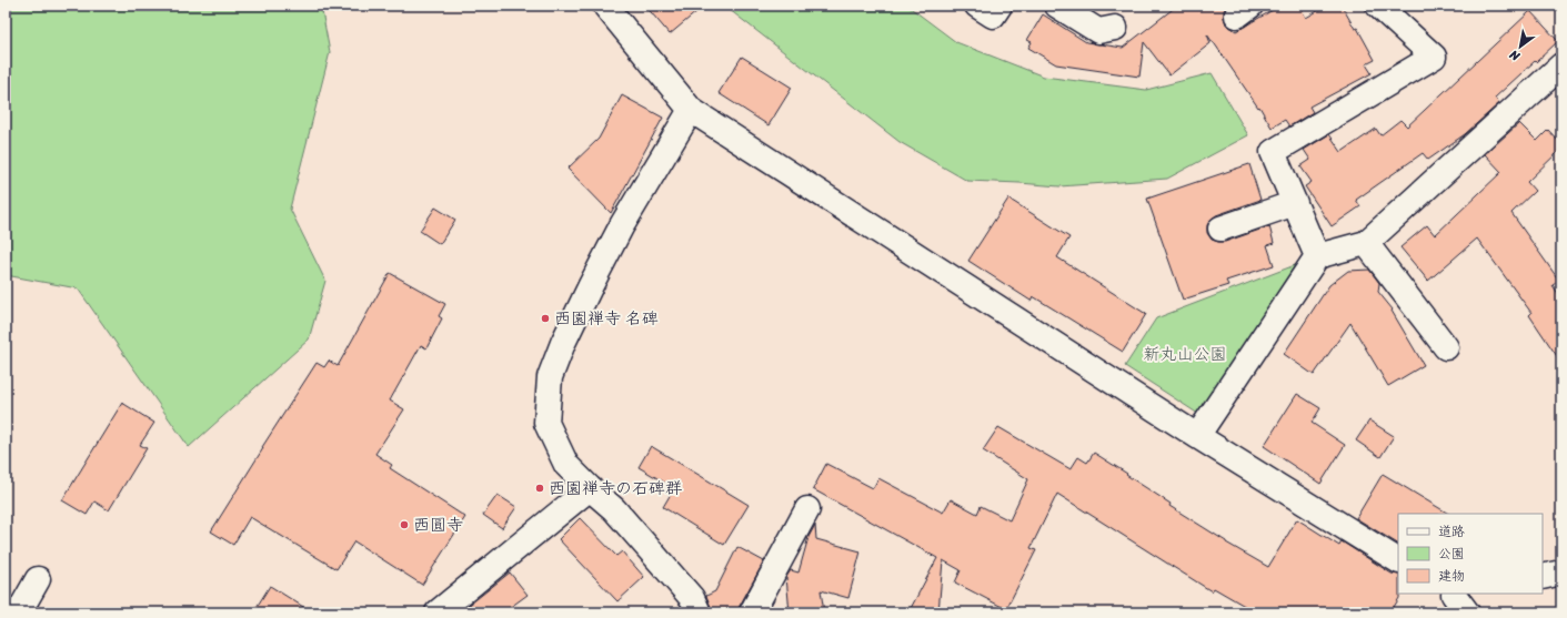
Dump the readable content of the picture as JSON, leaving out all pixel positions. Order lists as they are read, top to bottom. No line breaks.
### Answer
{"parks":["新丸山公園"],"places":["西園禅寺 名碑","西園禅寺の石碑群","西圓寺"],"legend":["道路","公園","建物"],"north":"bottom left"}
